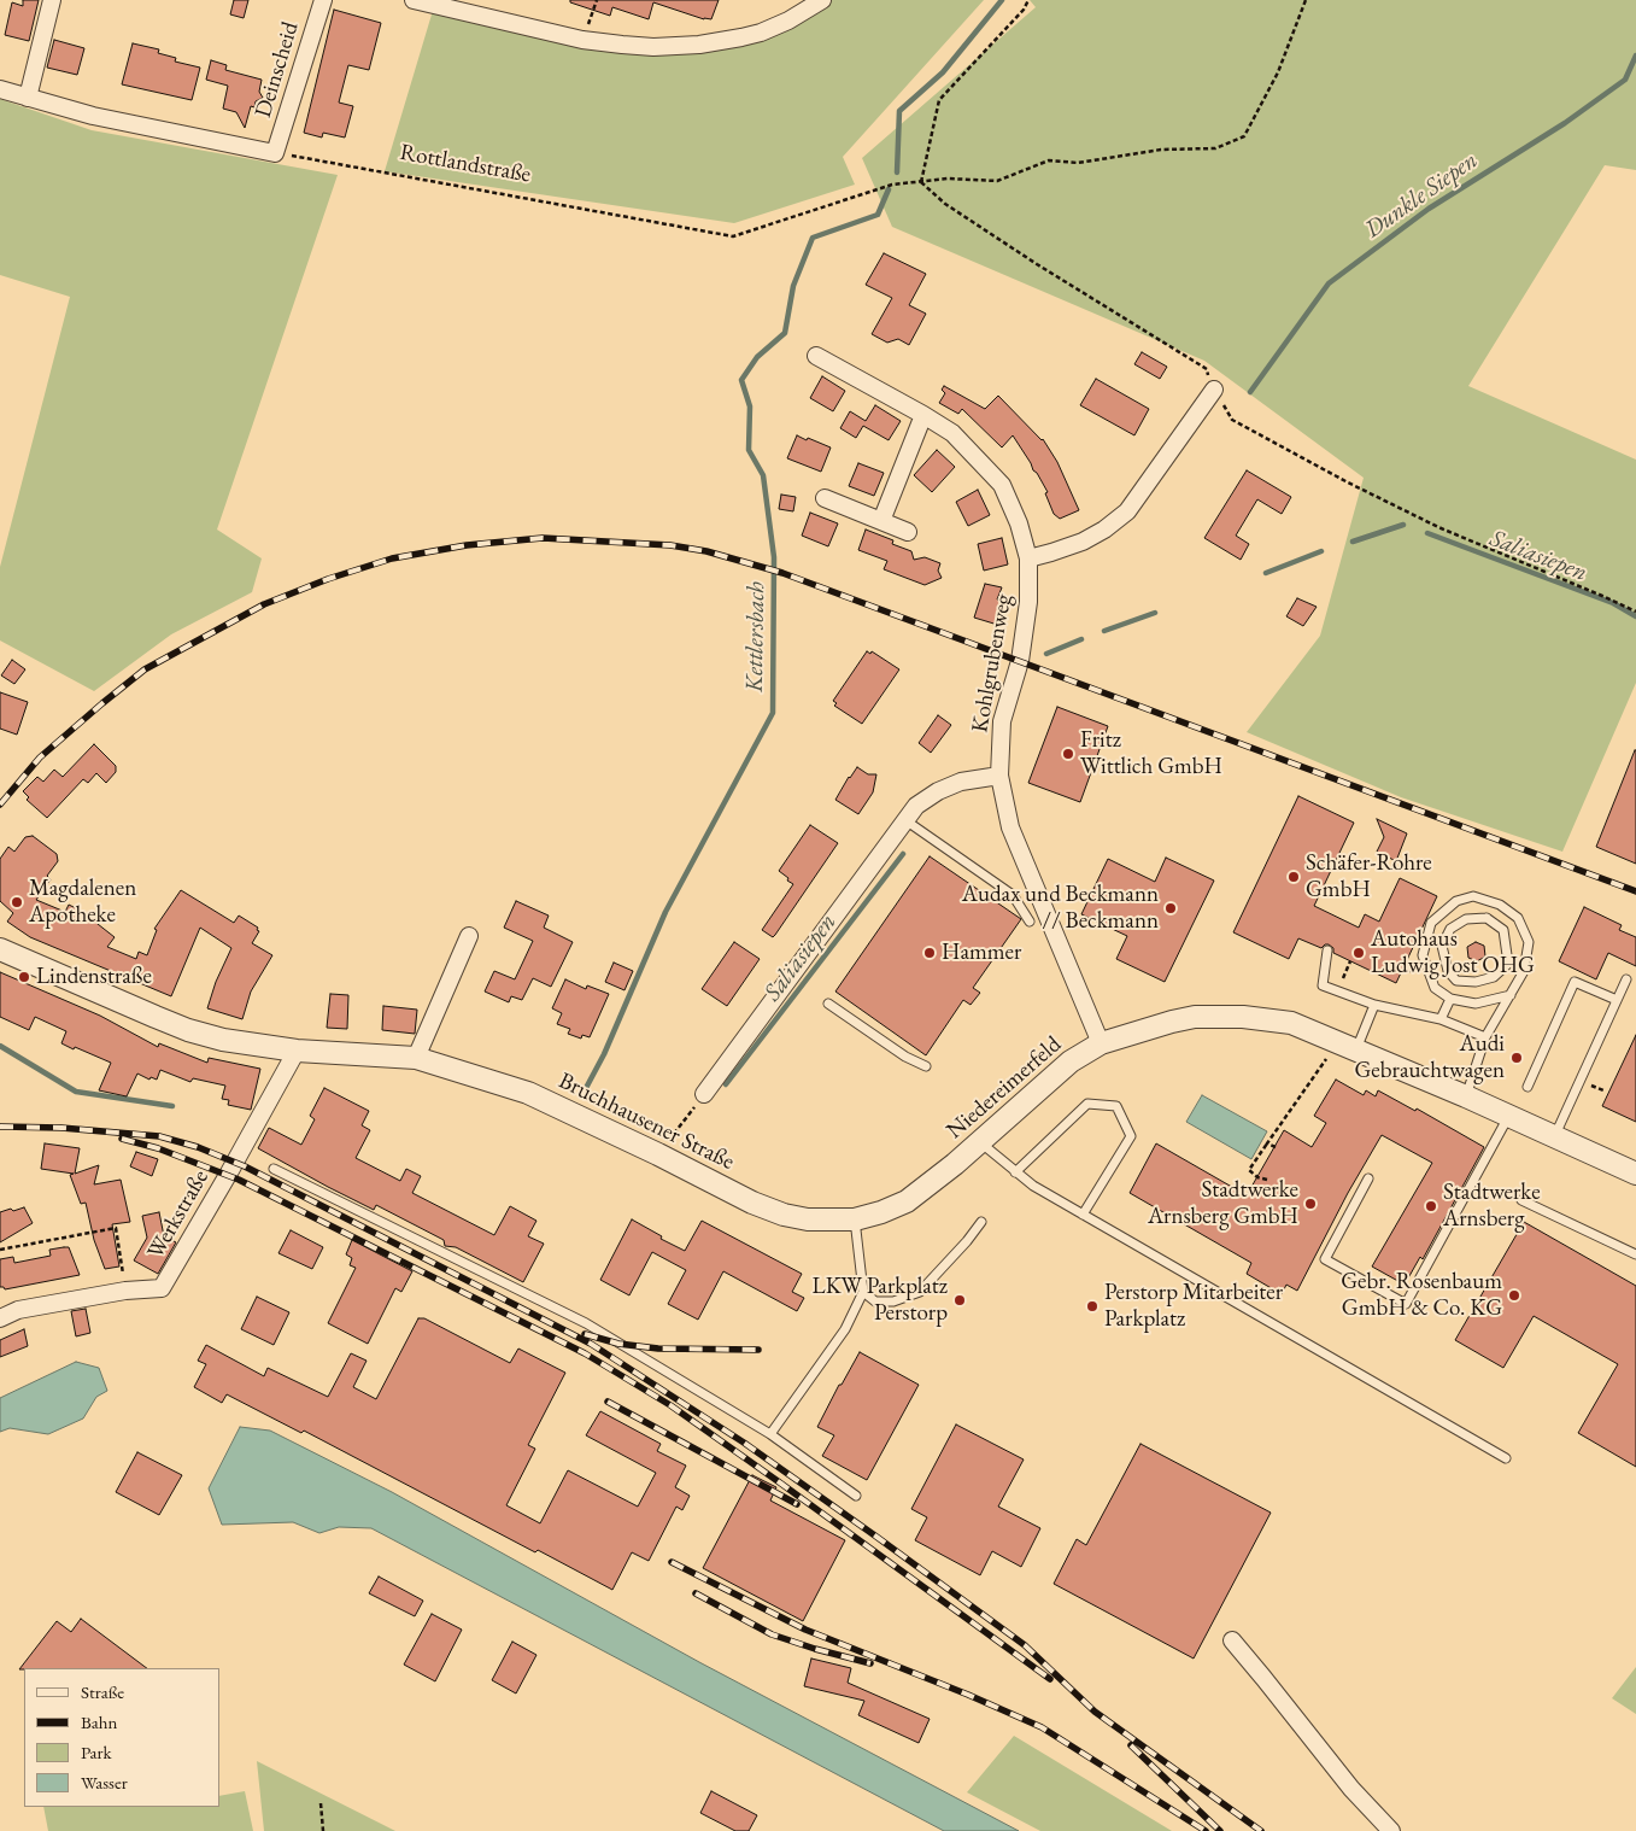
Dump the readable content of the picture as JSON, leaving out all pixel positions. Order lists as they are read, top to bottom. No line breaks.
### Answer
{"streets":{"street":["Deinscheid","Kohlgrubenweg","Niedereimerfeld","Bruchhausener Straße","Werkstraße"],"path":["Rottlandstraße"]},"crossings":[["Deinscheid","Rottlandstraße"],["Kohlgrubenweg","Niedereimerfeld"],["Niedereimerfeld","Bruchhausener Straße"],["Bruchhausener Straße","Werkstraße"]],"water":["Dunkle Siepen","Saliasiepen","Kettlersbach"],"places":["Fritz Wittlich GmbH","Schäfer-Rohre GmbH","Magdalenen Apotheke","Audax und Beckmann // Beckmann","Hammer","Autohaus Ludwig Jost OHG","Lindenstraße","Audi Gebrauchtwagen","Stadtwerke Arnsberg GmbH","Stadtwerke Arnsberg","Gebr. Rosenbaum GmbH & Co. KG","LKW Parkplatz Perstorp","Perstorp Mitarbeiter Parkplatz"],"legend":["Straße","Bahn","Park","Wasser"]}
